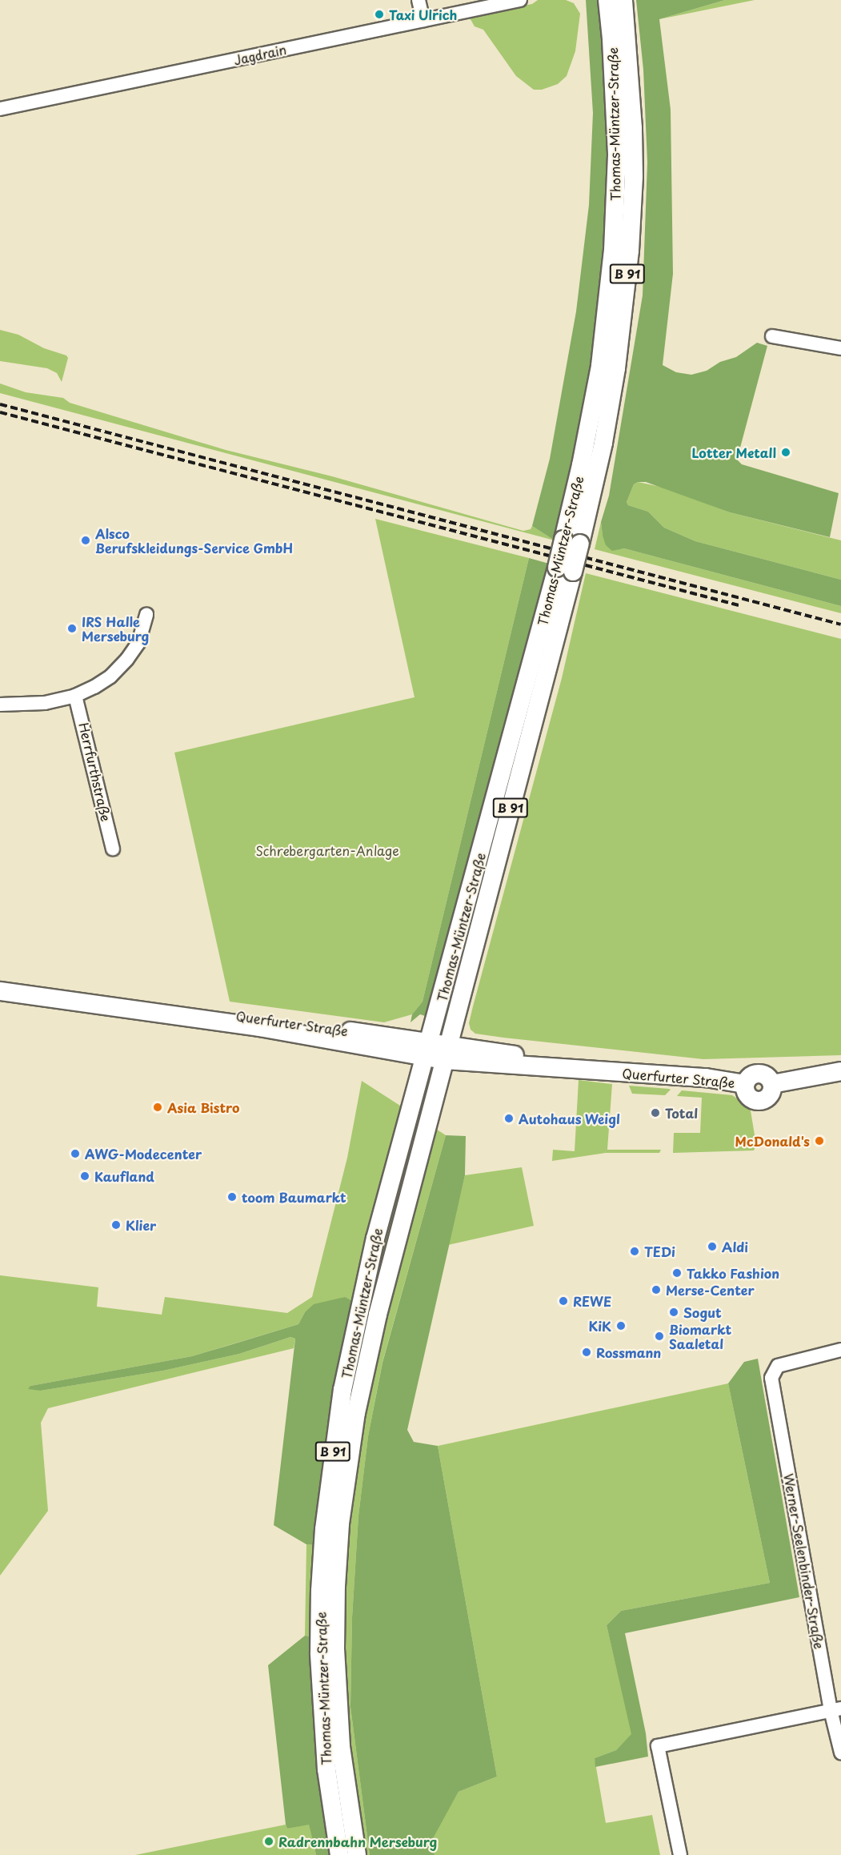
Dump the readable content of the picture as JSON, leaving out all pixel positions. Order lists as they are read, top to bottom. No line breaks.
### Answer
{"streets":{"main road":["Thomas-Müntzer-Straße","B 91","Querfurter Straße"],"street":["Jagdrain","Herrfurthstraße","Werner-Seelenbinder-Straße"]},"crossings":[["Thomas-Müntzer-Straße","Querfurter Straße"]],"parks":["Schrebergarten-Anlage"],"places":["Taxi Ulrich","Lotter Metall","Alsco Berufskleidungs-Service GmbH","IRS Halle Merseburg","Asia Bistro","Total","Autohaus Weigl","McDonald's","AWG-Modecenter","Kaufland","toom Baumarkt","Klier","Aldi","TEDi","Takko Fashion","Merse-Center","REWE","Sogut","KiK","Biomarkt Saaletal","Rossmann","Radrennbahn Merseburg"]}
